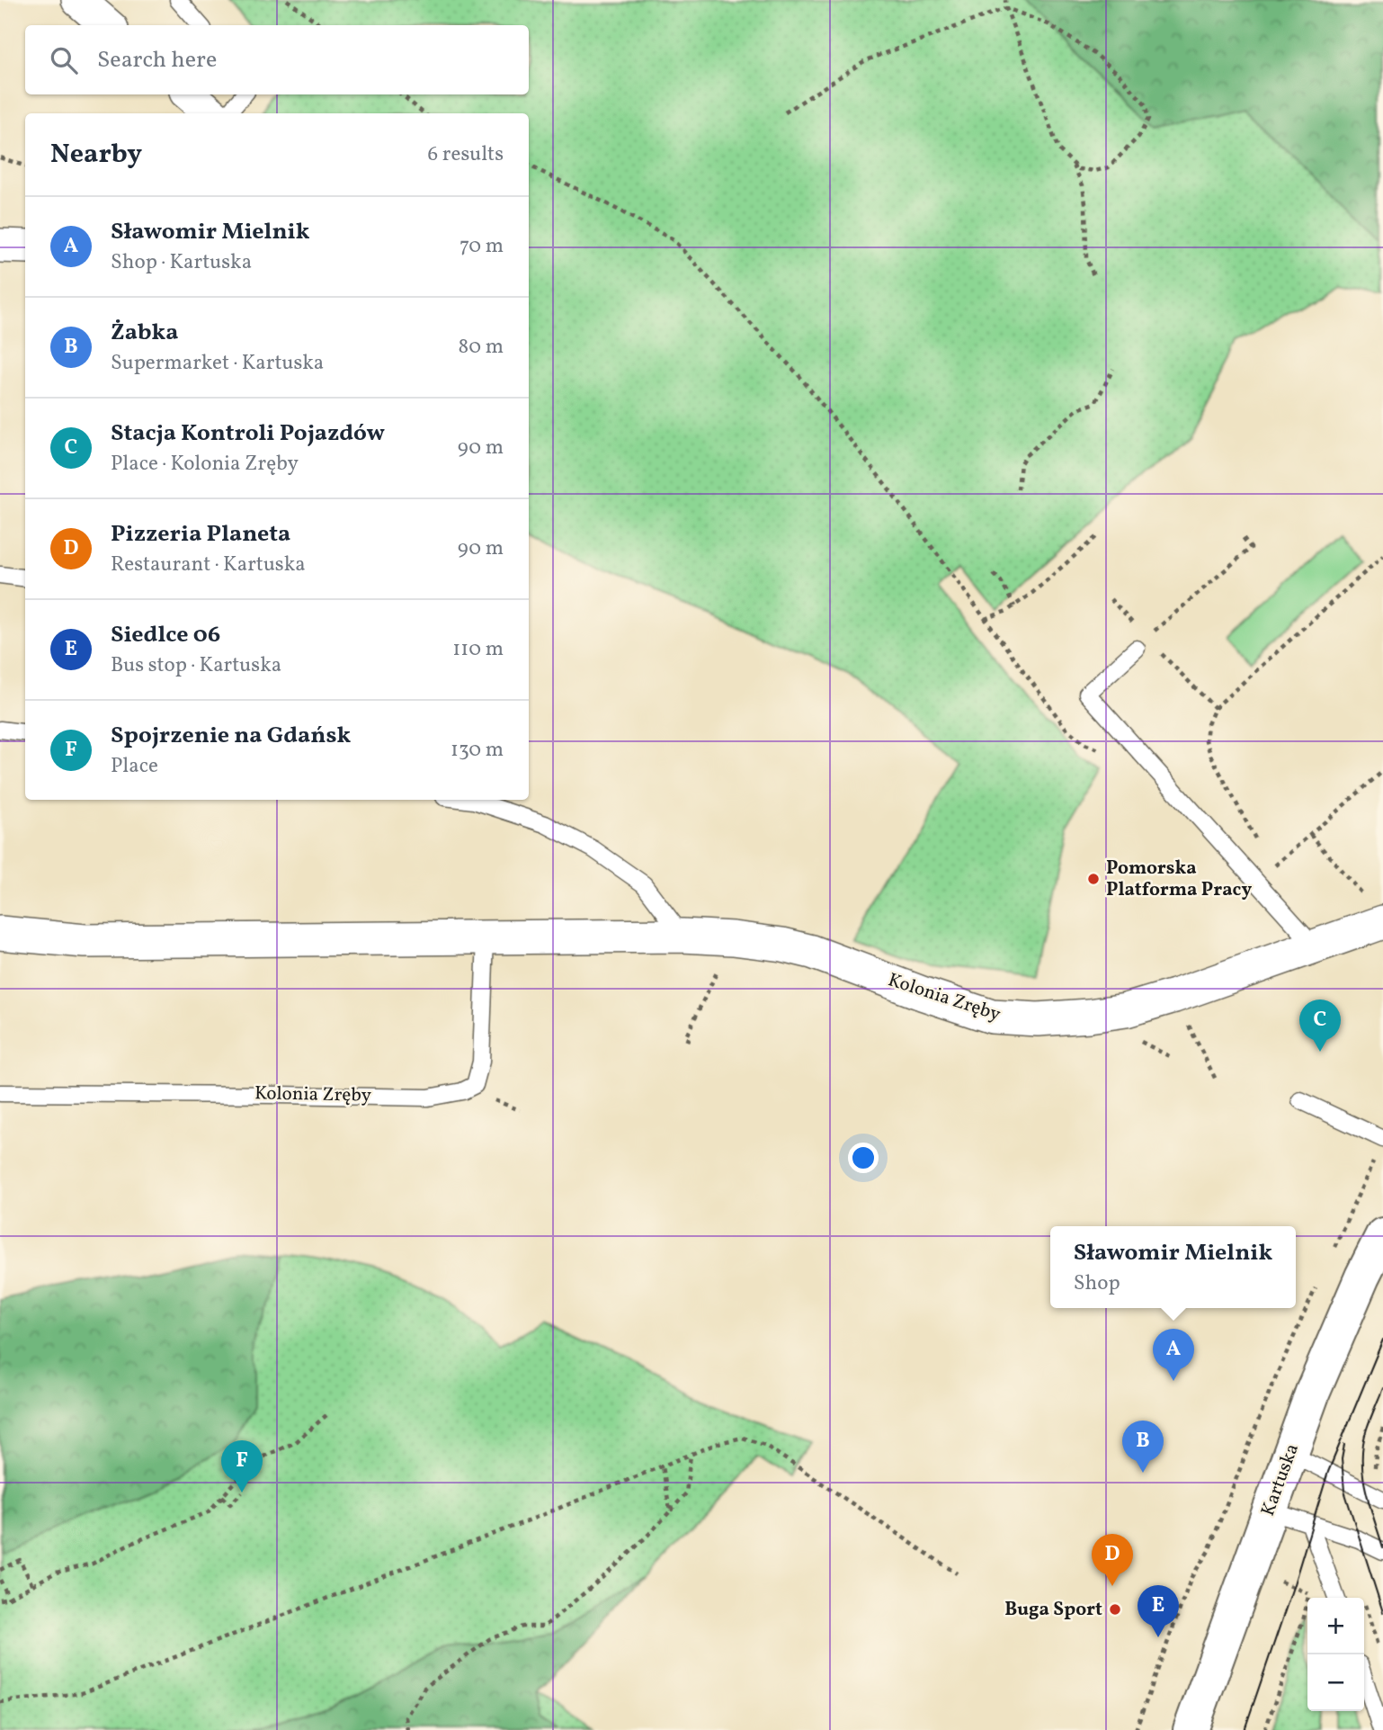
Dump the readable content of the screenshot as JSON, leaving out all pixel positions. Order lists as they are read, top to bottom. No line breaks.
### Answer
{"streets":{"main road":["Kartuska"],"street":["Kolonia Zręby"]},"places":["Pomorska Platforma Pracy","Buga Sport"],"page":{"search":"Search here","heading":["Nearby","6 results"],"list":[{"mark":"A","name":"Sławomir Mielnik","note":"Shop · Kartuska","value":"70 m"},{"mark":"B","name":"Żabka","note":"Supermarket · Kartuska","value":"80 m"},{"mark":"C","name":"Stacja Kontroli Pojazdów","note":"Place · Kolonia Zręby","value":"90 m"},{"mark":"D","name":"Pizzeria Planeta","note":"Restaurant · Kartuska","value":"90 m"},{"mark":"E","name":"Siedlce 06","note":"Bus stop · Kartuska","value":"110 m"},{"mark":"F","name":"Spojrzenie na Gdańsk","note":"Place","value":"130 m"}],"pins":["C","A","B","F","D","E"],"popup":["Sławomir Mielnik","Shop"],"map_buttons":["+","−"]}}
